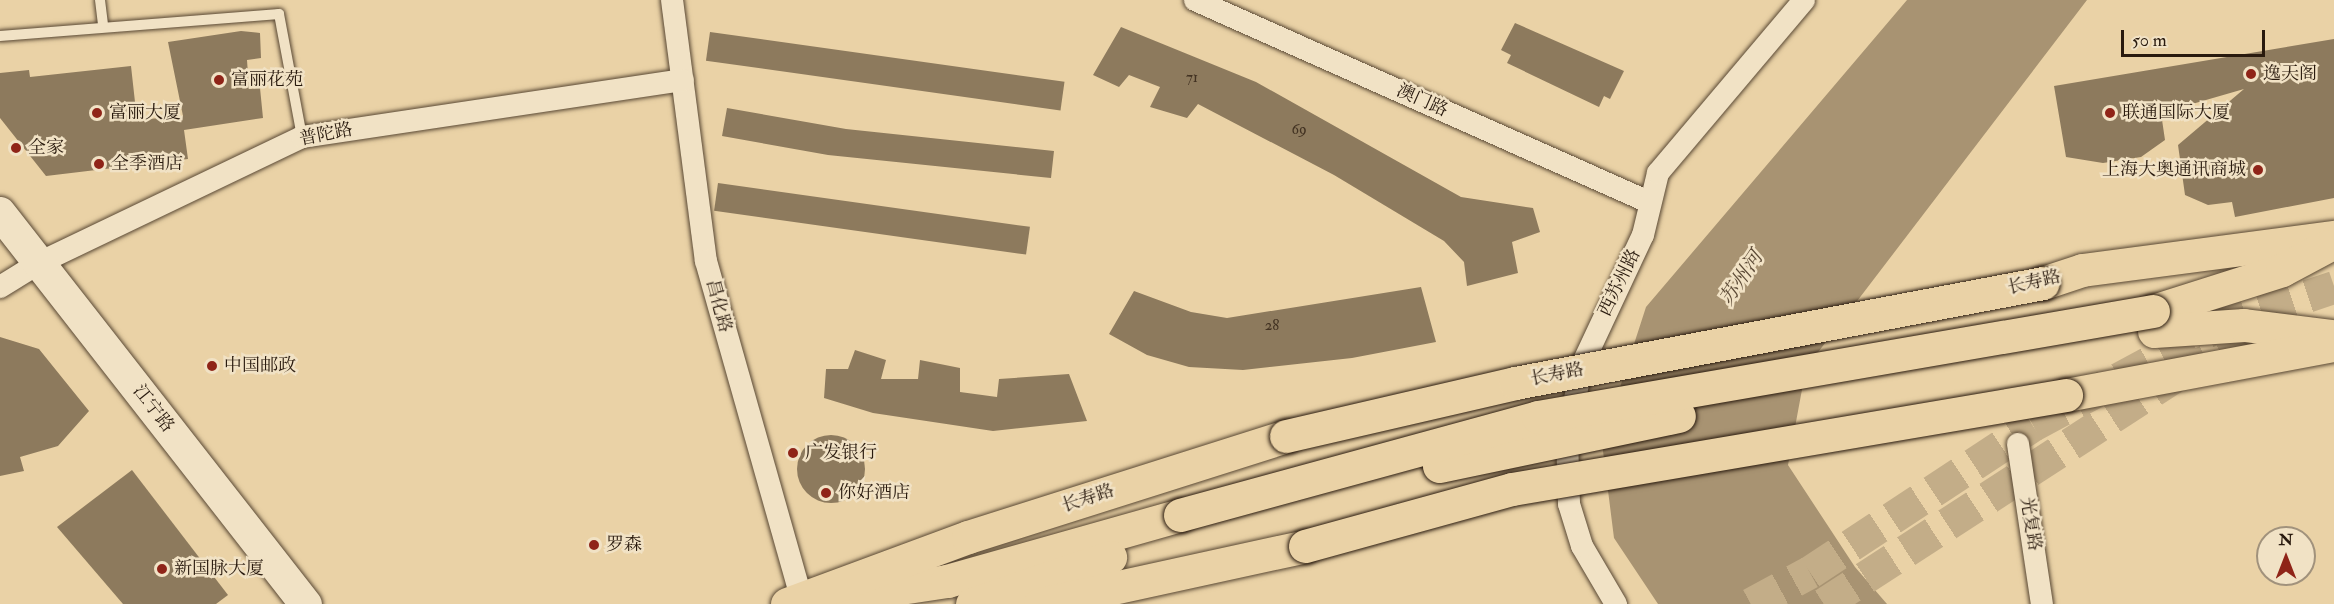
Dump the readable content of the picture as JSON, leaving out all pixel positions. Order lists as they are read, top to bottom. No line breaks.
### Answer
{"streets":{"main road":["长寿路","江宁路"],"street":["澳门路","普陀路","西苏州路","昌化路","光复路"]},"crossings":[["澳门路","西苏州路"],["普陀路","昌化路"],["普陀路","江宁路"],["长寿路","昌化路"]],"water":["苏州河"],"places":["逸天阁","富丽花苑","富丽大厦","联通国际大厦","全家","全季酒店","上海大奥通讯商城","中国邮政","广发银行","你好酒店","罗森","新国脉大厦"],"house_numbers":["71","69","28"],"scale_bar":"50 m","north":"top"}
